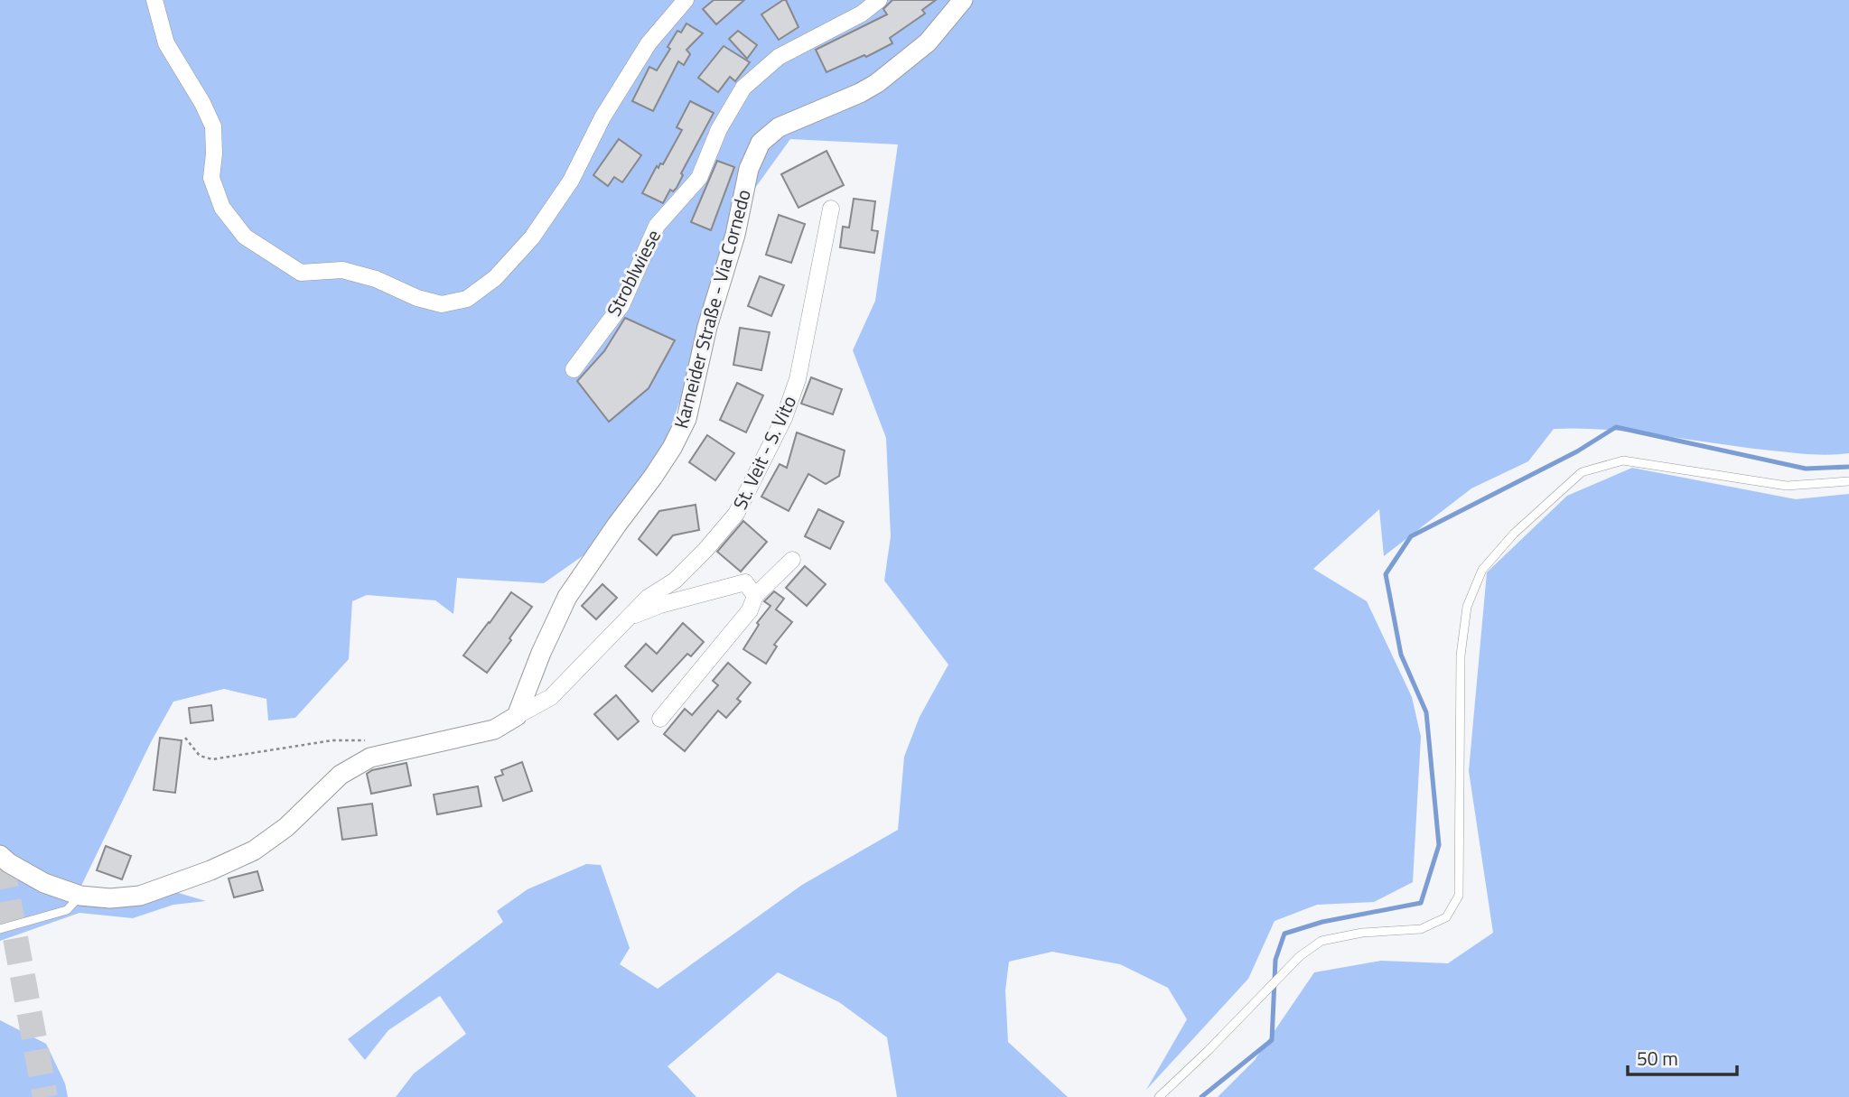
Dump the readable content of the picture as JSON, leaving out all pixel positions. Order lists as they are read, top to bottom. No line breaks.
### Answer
{"streets":{"street":["Stroblwiese","Karneider Straße - Via Cornedo","St. Veit - S. Vito"]},"crossings":[["Karneider Straße - Via Cornedo","St. Veit - S. Vito"]],"scale_bar":"50 m"}
